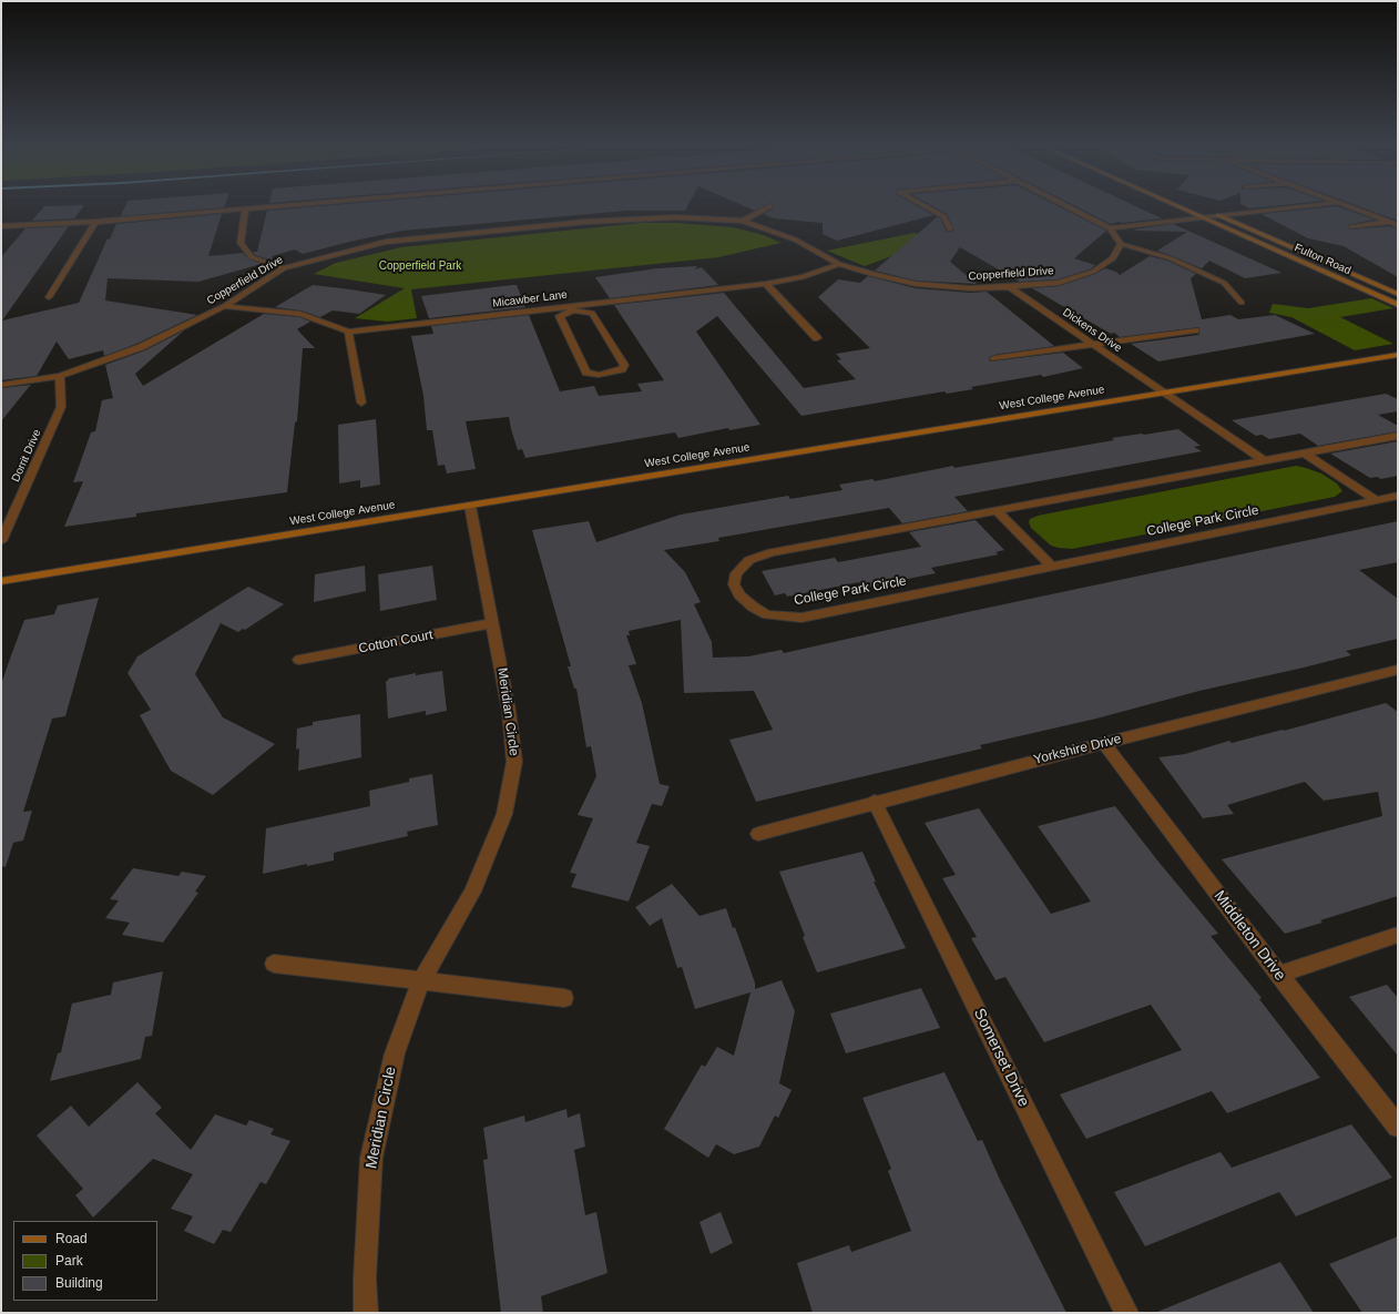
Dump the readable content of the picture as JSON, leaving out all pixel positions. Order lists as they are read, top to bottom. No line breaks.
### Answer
{"streets":{"main road":["Fulton Road","West College Avenue"],"street":["Copperfield Drive","Micawber Lane","Dickens Drive","Dorrit Drive","College Park Circle","Cotton Court","Meridian Circle","Yorkshire Drive","Middleton Drive","Somerset Drive"]},"crossings":[["Copperfield Drive","Micawber Lane"],["Copperfield Drive","Dickens Drive"],["Copperfield Drive","Dorrit Drive"],["Dickens Drive","West College Avenue"],["West College Avenue","Meridian Circle"],["Cotton Court","Meridian Circle"],["Yorkshire Drive","Middleton Drive"],["Yorkshire Drive","Somerset Drive"]],"parks":["Copperfield Park"],"legend":["Road","Park","Building"]}
